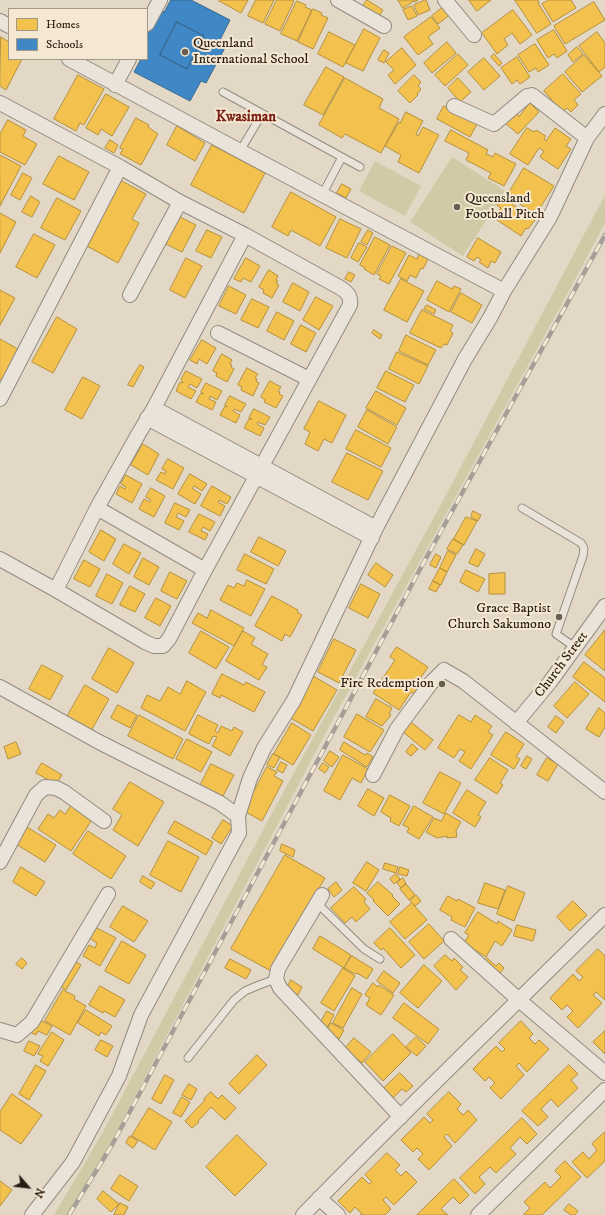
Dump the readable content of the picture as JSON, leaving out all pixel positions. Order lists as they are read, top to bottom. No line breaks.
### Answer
{"streets":{"street":["Church Street"]},"districts":["Kwasiman"],"places":["Queenland International School","Queensland Football Pitch","Grace Baptist Church Sakumono","Fire Redemption"],"legend":["Homes","Schools"],"north":"bottom right"}
